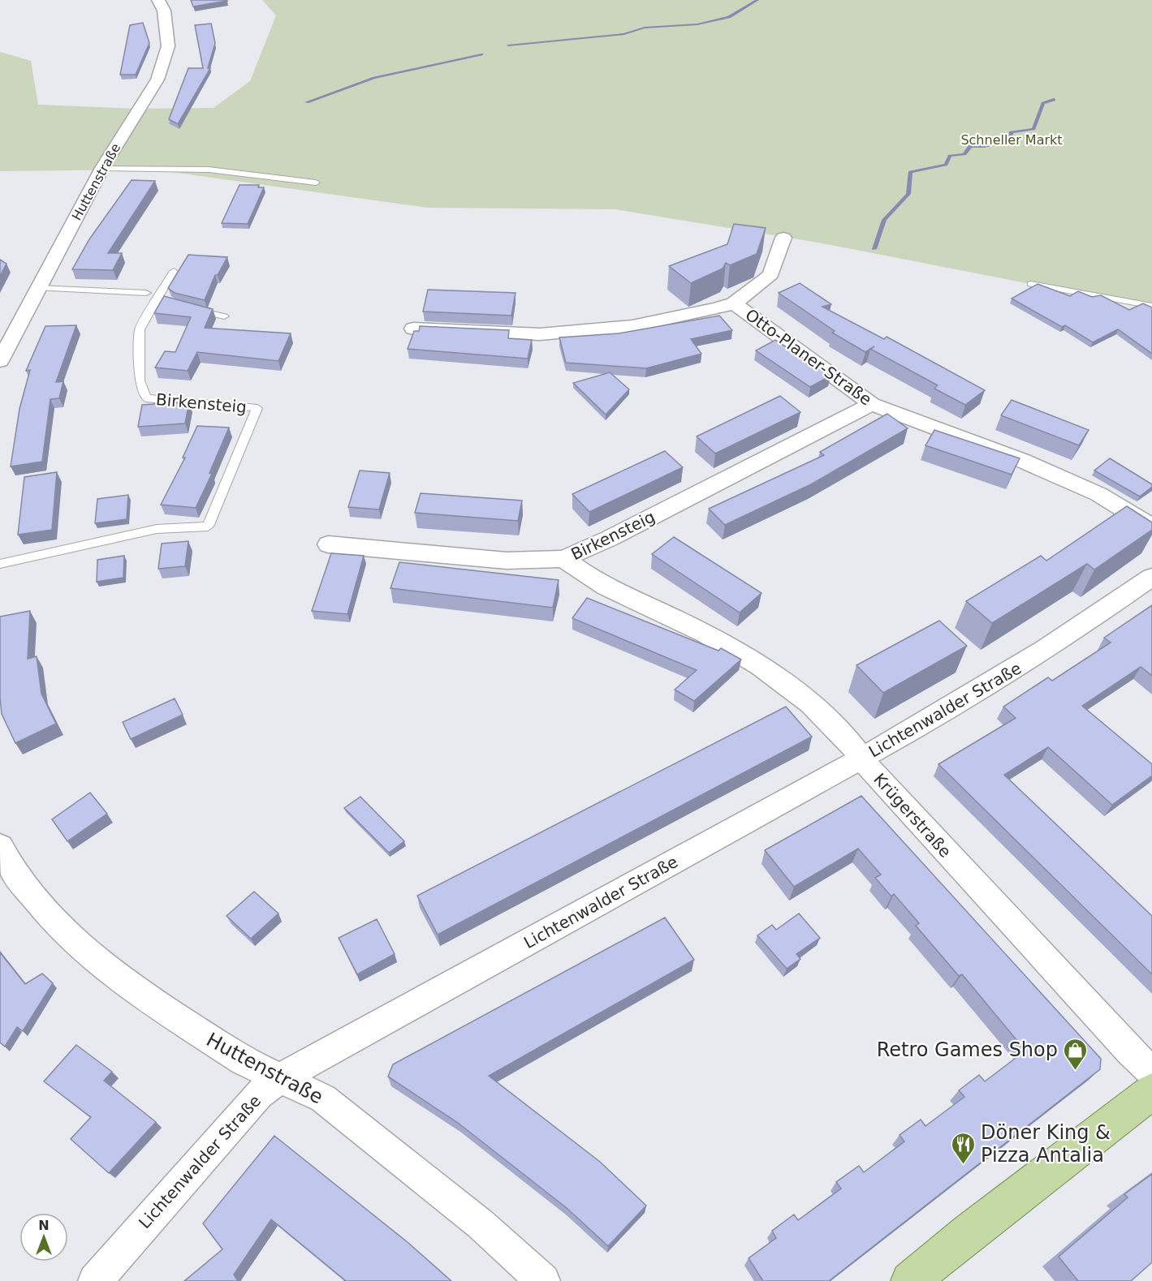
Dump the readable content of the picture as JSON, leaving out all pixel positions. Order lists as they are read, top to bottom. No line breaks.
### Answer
{"streets":{"street":["Huttenstraße","Otto-Planer-Straße","Birkensteig","Lichtenwalder Straße","Krügerstraße"]},"crossings":[["Huttenstraße","Lichtenwalder Straße"],["Otto-Planer-Straße","Birkensteig"],["Birkensteig","Krügerstraße"],["Lichtenwalder Straße","Krügerstraße"]],"parks":["Schneller Markt"],"places":{"shop":["Retro Games Shop"],"restaurant":["Döner King & Pizza Antalia"]},"north":"top"}
